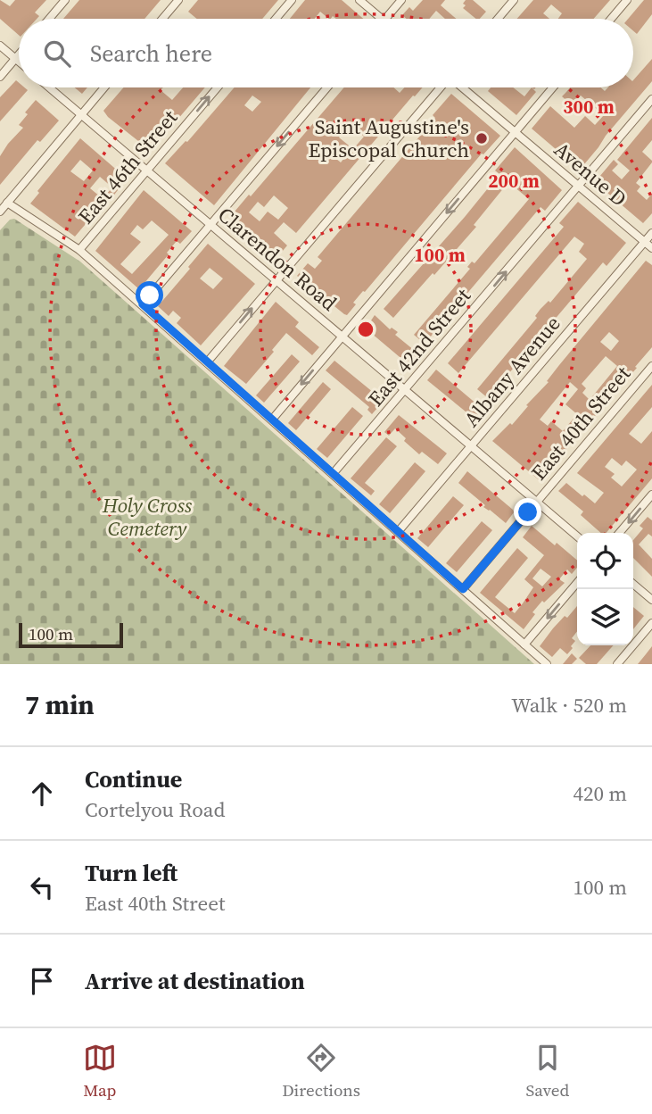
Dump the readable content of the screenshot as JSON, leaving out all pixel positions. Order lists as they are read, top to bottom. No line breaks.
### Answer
{"streets":{"street":["East 46th Street","Avenue D","Clarendon Road","East 42nd Street","Albany Avenue","East 40th Street"]},"crossings":[["East 46th Street","Clarendon Road"],["Avenue D","East 42nd Street"],["Avenue D","Albany Avenue"],["Clarendon Road","East 42nd Street"],["Clarendon Road","Albany Avenue"],["Clarendon Road","East 40th Street"]],"one_way":["East 46th Street","East 42nd Street"],"parks":["Holy Cross Cemetery"],"places":["Saint Augustine's Episcopal Church"],"scale_bar":"100 m","page":{"search":"Search here","scale":"100 m","heading":["7 min","Walk · 520 m"],"list":[["Continue","Cortelyou Road","420 m"],["Turn left","East 40th Street","100 m"],"Arrive at destination"],"nav":["Map","Directions","Saved"]},"rings":["300 m","200 m","100 m"]}
